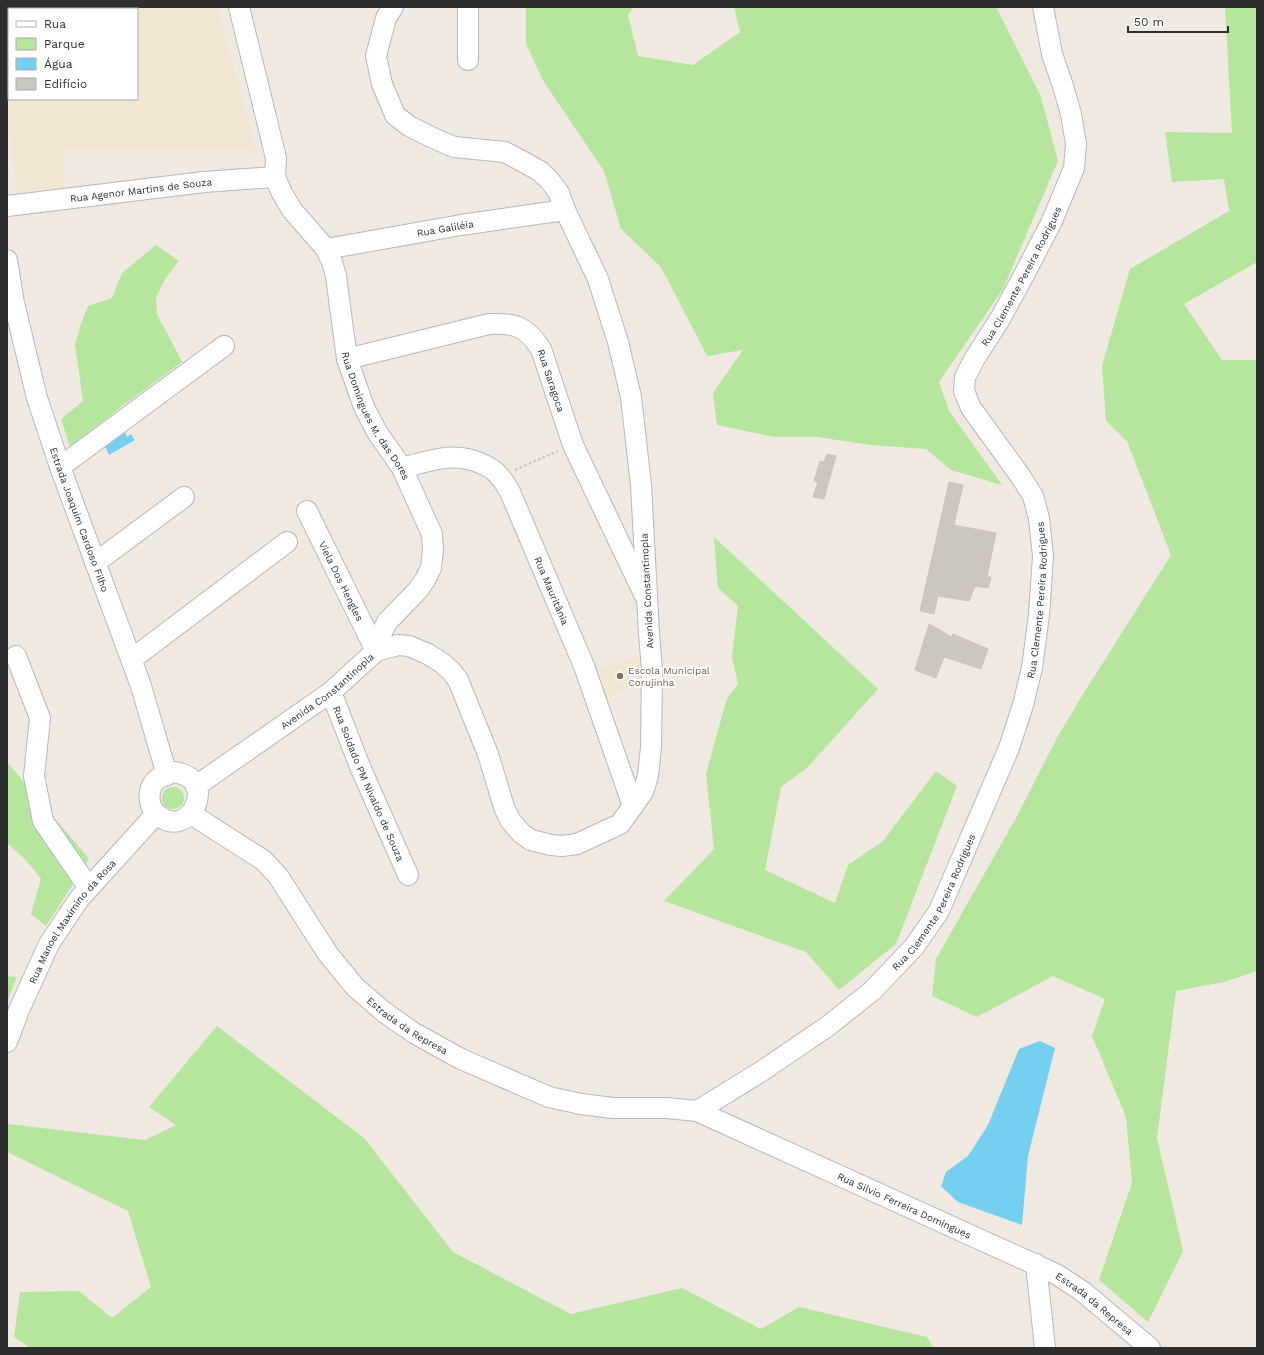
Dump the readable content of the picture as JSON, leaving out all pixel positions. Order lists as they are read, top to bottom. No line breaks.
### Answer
{"streets":{"street":["Rua Agenor Martins de Souza","Rua Galiléia","Rua Clemente Pereira Rodrigues","Rua Saragoca","Rua Domingues M. das Dores","Estrada Joaquim Cardoso Filho","Viela Dos Hengles","Rua Mauritânia","Avenida Constantinopla","Rua Soldado PM Nivaldo de Souza","Rua Manoel Maximino da Rosa","Estrada da Represa","Rua Silvio Ferreira Domingues"]},"crossings":[["Rua Agenor Martins de Souza","Rua Domingues M. das Dores"],["Rua Galiléia","Rua Domingues M. das Dores"],["Rua Galiléia","Avenida Constantinopla"],["Rua Clemente Pereira Rodrigues","Estrada da Represa"],["Rua Clemente Pereira Rodrigues","Rua Silvio Ferreira Domingues"],["Rua Saragoca","Rua Domingues M. das Dores"],["Rua Saragoca","Avenida Constantinopla"],["Rua Domingues M. das Dores","Viela Dos Hengles"],["Rua Domingues M. das Dores","Rua Mauritânia"],["Rua Domingues M. das Dores","Avenida Constantinopla"],["Estrada Joaquim Cardoso Filho","Avenida Constantinopla"],["Estrada Joaquim Cardoso Filho","Rua Manoel Maximino da Rosa"],["Estrada Joaquim Cardoso Filho","Estrada da Represa"],["Viela Dos Hengles","Avenida Constantinopla"],["Rua Mauritânia","Avenida Constantinopla"],["Avenida Constantinopla","Rua Soldado PM Nivaldo de Souza"],["Avenida Constantinopla","Rua Manoel Maximino da Rosa"],["Avenida Constantinopla","Estrada da Represa"],["Rua Manoel Maximino da Rosa","Estrada da Represa"],["Estrada da Represa","Rua Silvio Ferreira Domingues"]],"places":["Escola Municipal Corujinha"],"legend":["Rua","Parque","Água","Edifício"],"scale_bar":"50 m"}
